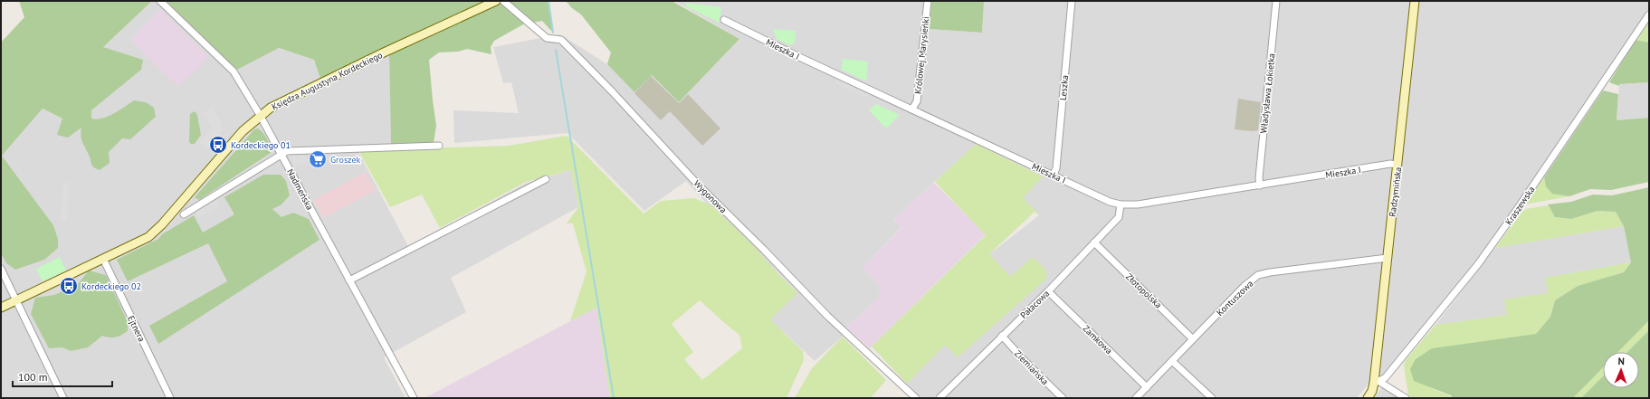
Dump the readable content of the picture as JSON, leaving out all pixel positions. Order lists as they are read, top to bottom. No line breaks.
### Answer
{"streets":{"street":["Mieszka I","Królowej Marysieńki","Księdza Augustyna Kordeckiego","Leszka","Władysława Łokietka","Nadmeńska","Radzymińska","Wygonowa","Kraszewska","Złotopolska","Kontuszowa","Pałacowa","Ejtnera","Zamkowa","Ziemiańska"]},"crossings":[["Mieszka I","Królowej Marysieńki"],["Mieszka I","Leszka"],["Mieszka I","Władysława Łokietka"],["Mieszka I","Radzymińska"],["Mieszka I","Pałacowa"],["Księdza Augustyna Kordeckiego","Nadmeńska"],["Księdza Augustyna Kordeckiego","Ejtnera"],["Radzymińska","Kraszewska"],["Radzymińska","Kontuszowa"],["Złotopolska","Kontuszowa"],["Złotopolska","Pałacowa"],["Kontuszowa","Zamkowa"],["Pałacowa","Zamkowa"],["Pałacowa","Ziemiańska"]],"places":{"bus stop":["Kordeckiego 01","Kordeckiego 02"],"supermarket":["Groszek"]},"scale_bar":"100 m","north":"top"}
